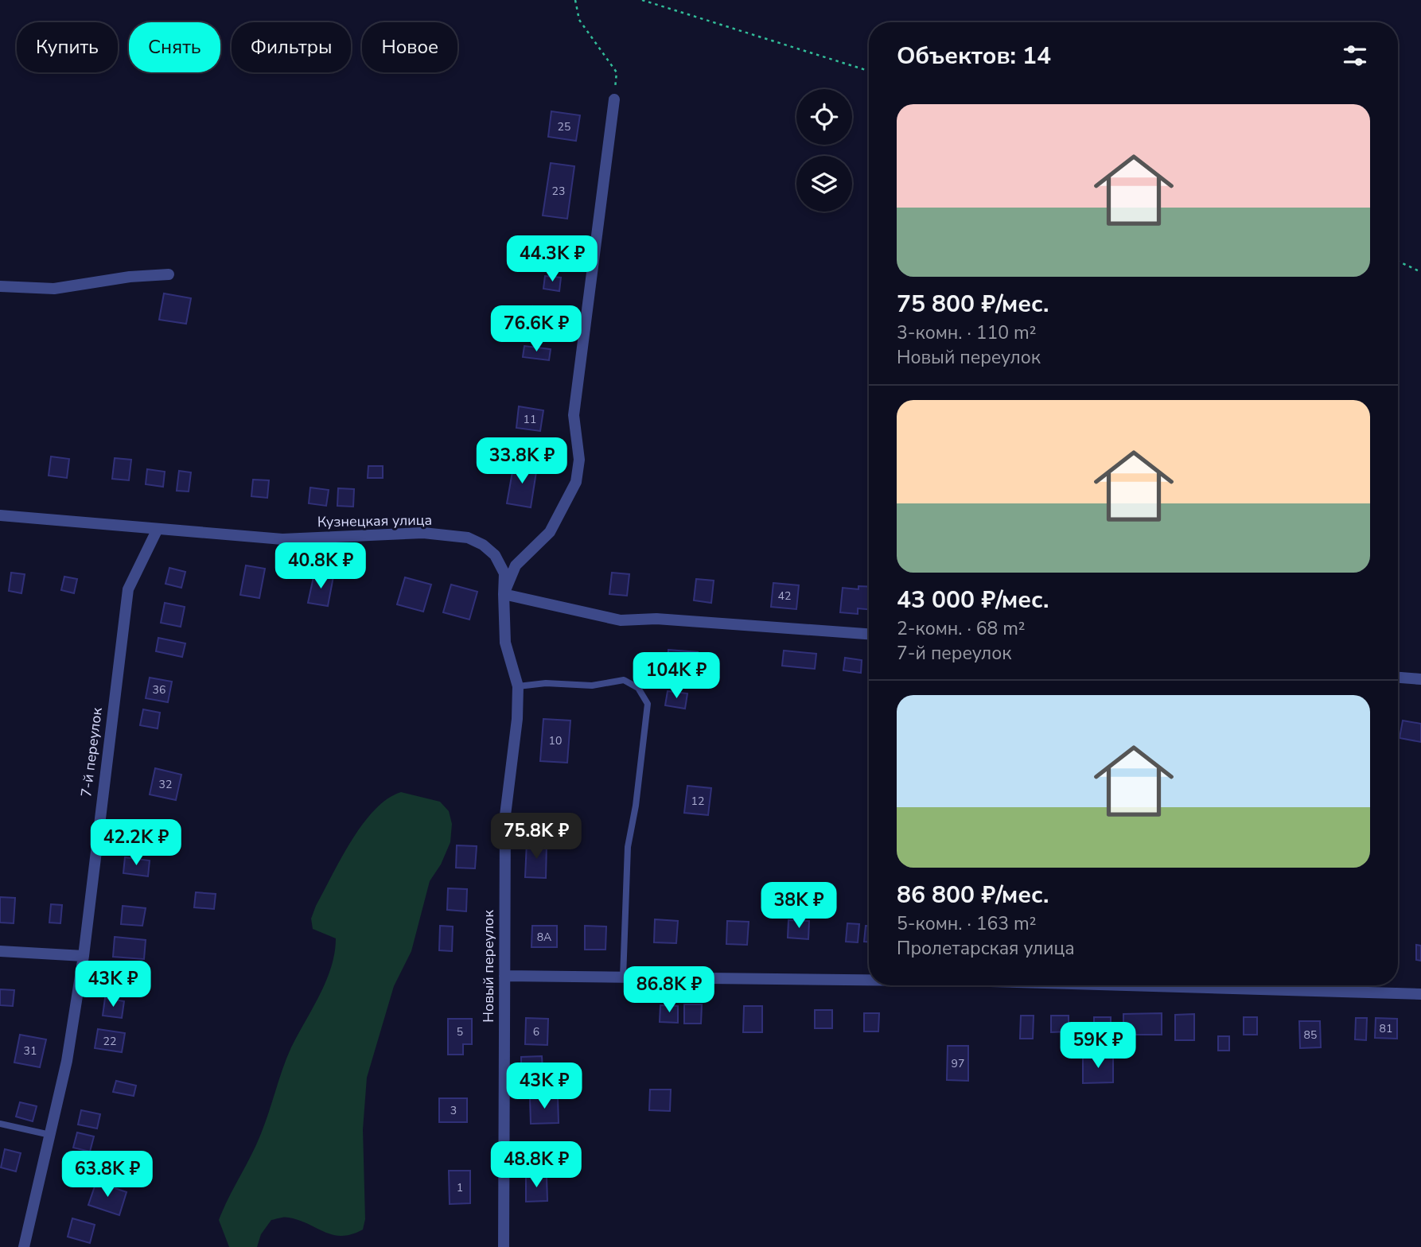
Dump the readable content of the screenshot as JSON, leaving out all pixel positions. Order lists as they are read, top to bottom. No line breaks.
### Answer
{"streets":{"street":["Кузнецкая улица","7-й переулок","Новый переулок"]},"crossings":[["Кузнецкая улица","7-й переулок"],["Кузнецкая улица","Новый переулок"]],"house_numbers":["25","23","11","42","36","10","32","12","8А","81","5","6","85","22","31","97","3","1"],"page":{"chip":["Купить","Снять","Фильтры","Новое"],"heading":"Объектов: 14","list":[{"name":"75 800 ₽/мес.","note":"3-комн. · 110 m² · Новый переулок"},{"name":"43 000 ₽/мес.","note":"2-комн. · 68 m² · 7-й переулок"},{"name":"86 800 ₽/мес.","note":"5-комн. · 163 m² · Пролетарская улица"}],"price":["44.3K ₽","76.6K ₽","33.8K ₽","40.8K ₽","104K ₽","75.8K ₽","42.2K ₽","38K ₽","43K ₽","86.8K ₽","59K ₽","43K ₽","48.8K ₽","63.8K ₽"]}}
